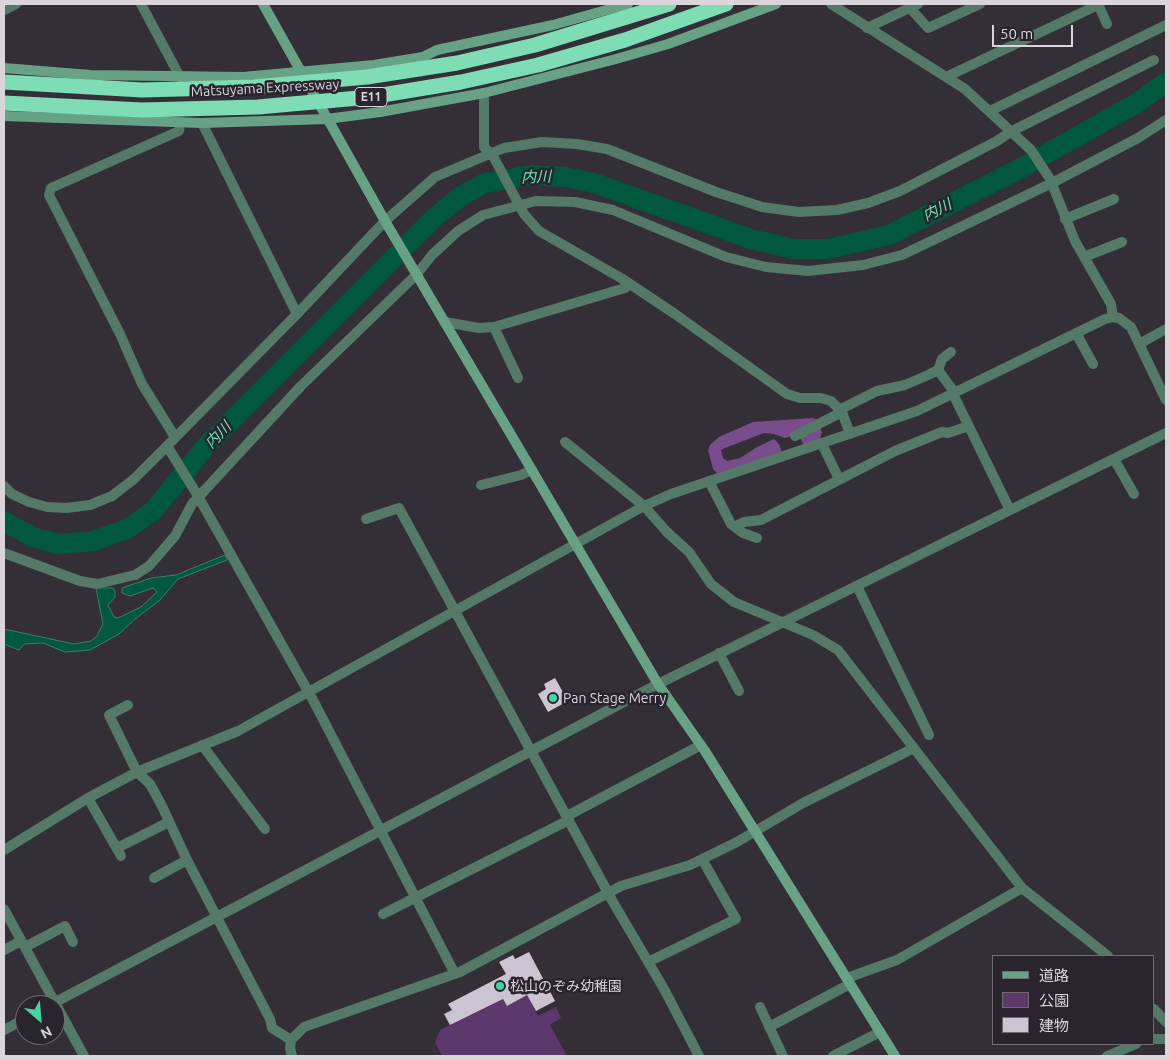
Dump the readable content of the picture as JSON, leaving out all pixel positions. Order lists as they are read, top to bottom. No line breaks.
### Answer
{"streets":{"highway":["Matsuyama Expressway","E11"]},"water":["内川"],"places":["Pan Stage Merry","松山のぞみ幼稚園"],"legend":["道路","公園","建物"],"scale_bar":"50 m","north":"bottom right"}
